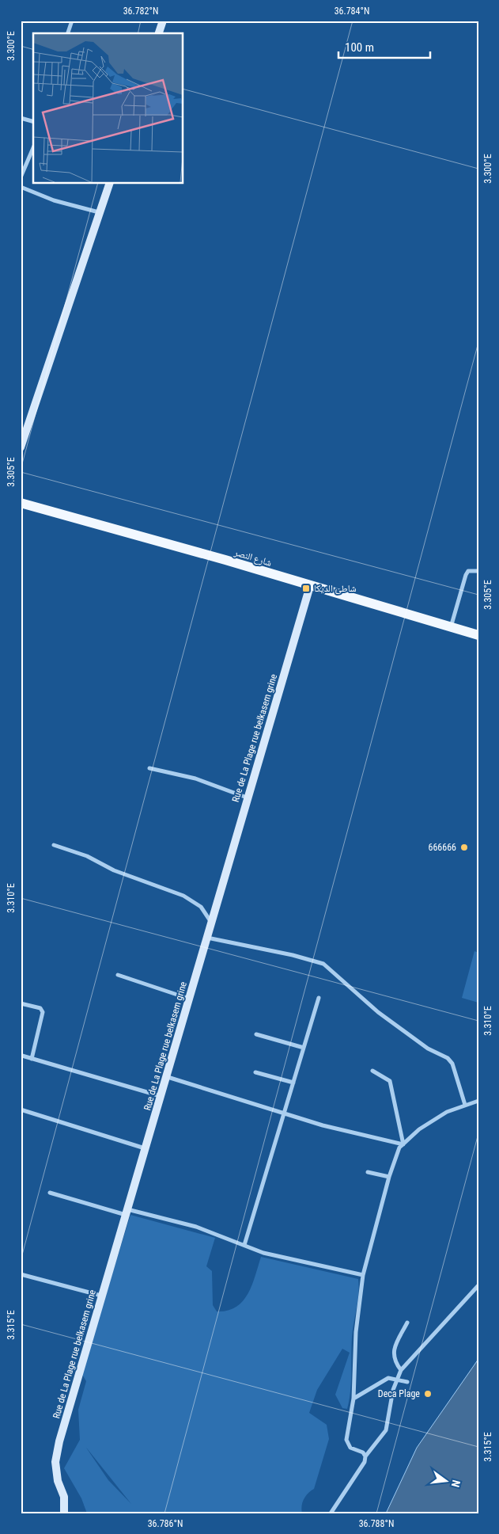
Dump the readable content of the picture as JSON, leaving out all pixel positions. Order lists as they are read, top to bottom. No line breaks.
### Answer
{"streets":{"main road":["شارع النصر"],"street":["Rue de La Plage rue belkasem grine"]},"crossings":[["شارع النصر","Rue de La Plage rue belkasem grine"]],"places":{"transit":["شاطئ الديكا"],"other":["666666","Deca Plage"]},"scale_bar":"100 m","north":"right","coordinates":["36.782°N","36.784°N","3.300°E","3.305°E","3.310°E","3.315°E","36.786°N","36.788°N"]}
